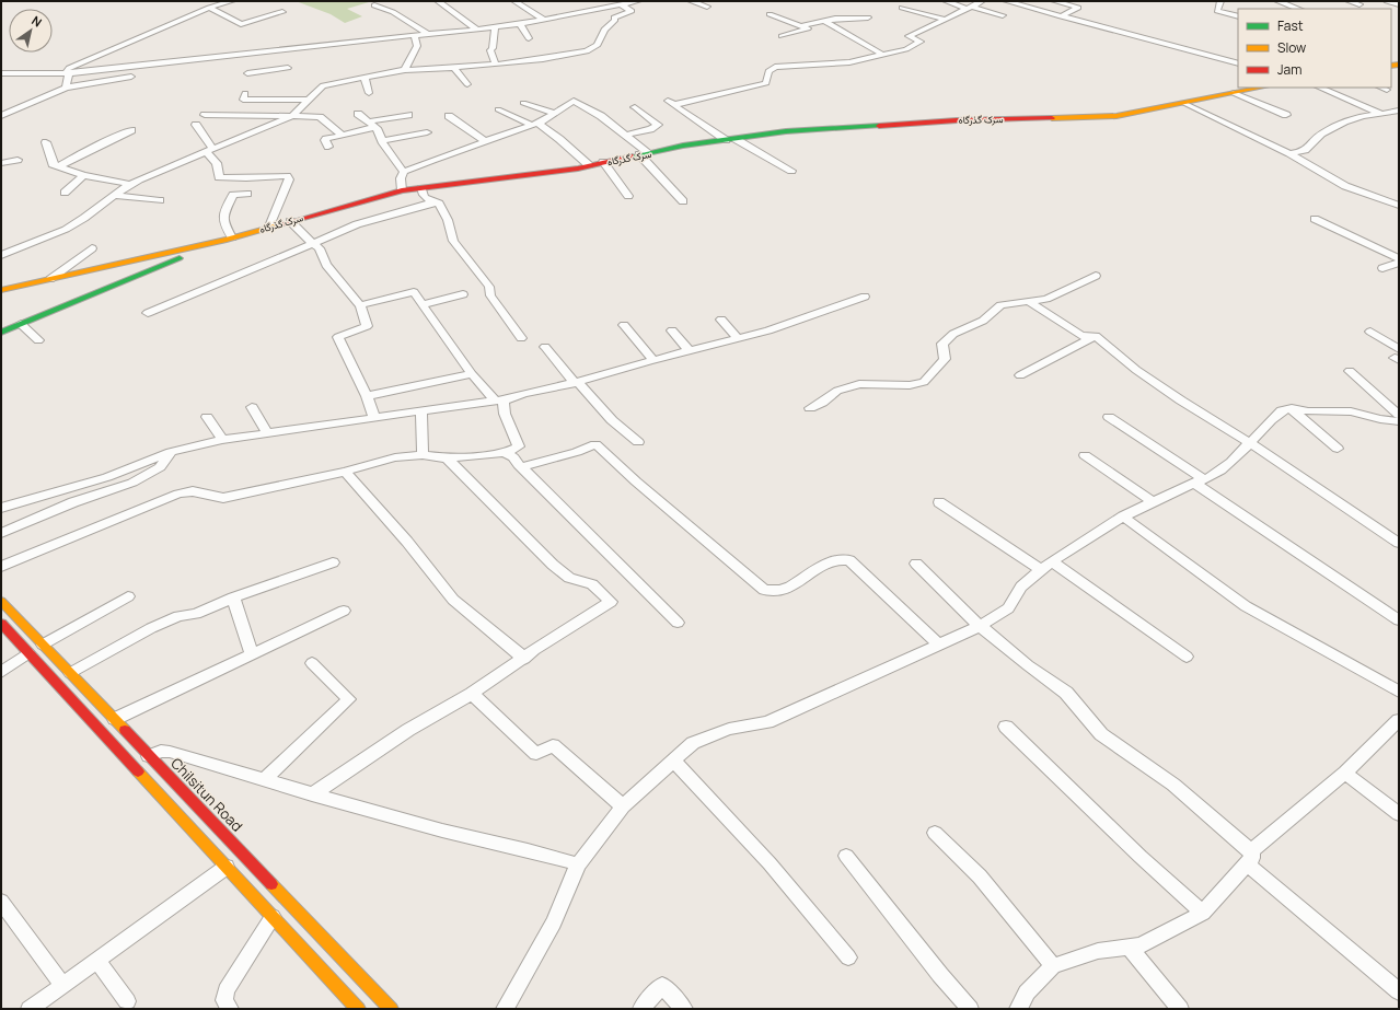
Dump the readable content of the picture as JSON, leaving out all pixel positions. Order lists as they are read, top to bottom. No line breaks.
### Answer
{"streets":{"street":["سرک گذرگاه","Chilsitun Road"]},"legend":["Fast","Slow","Jam"],"north":"top right"}
